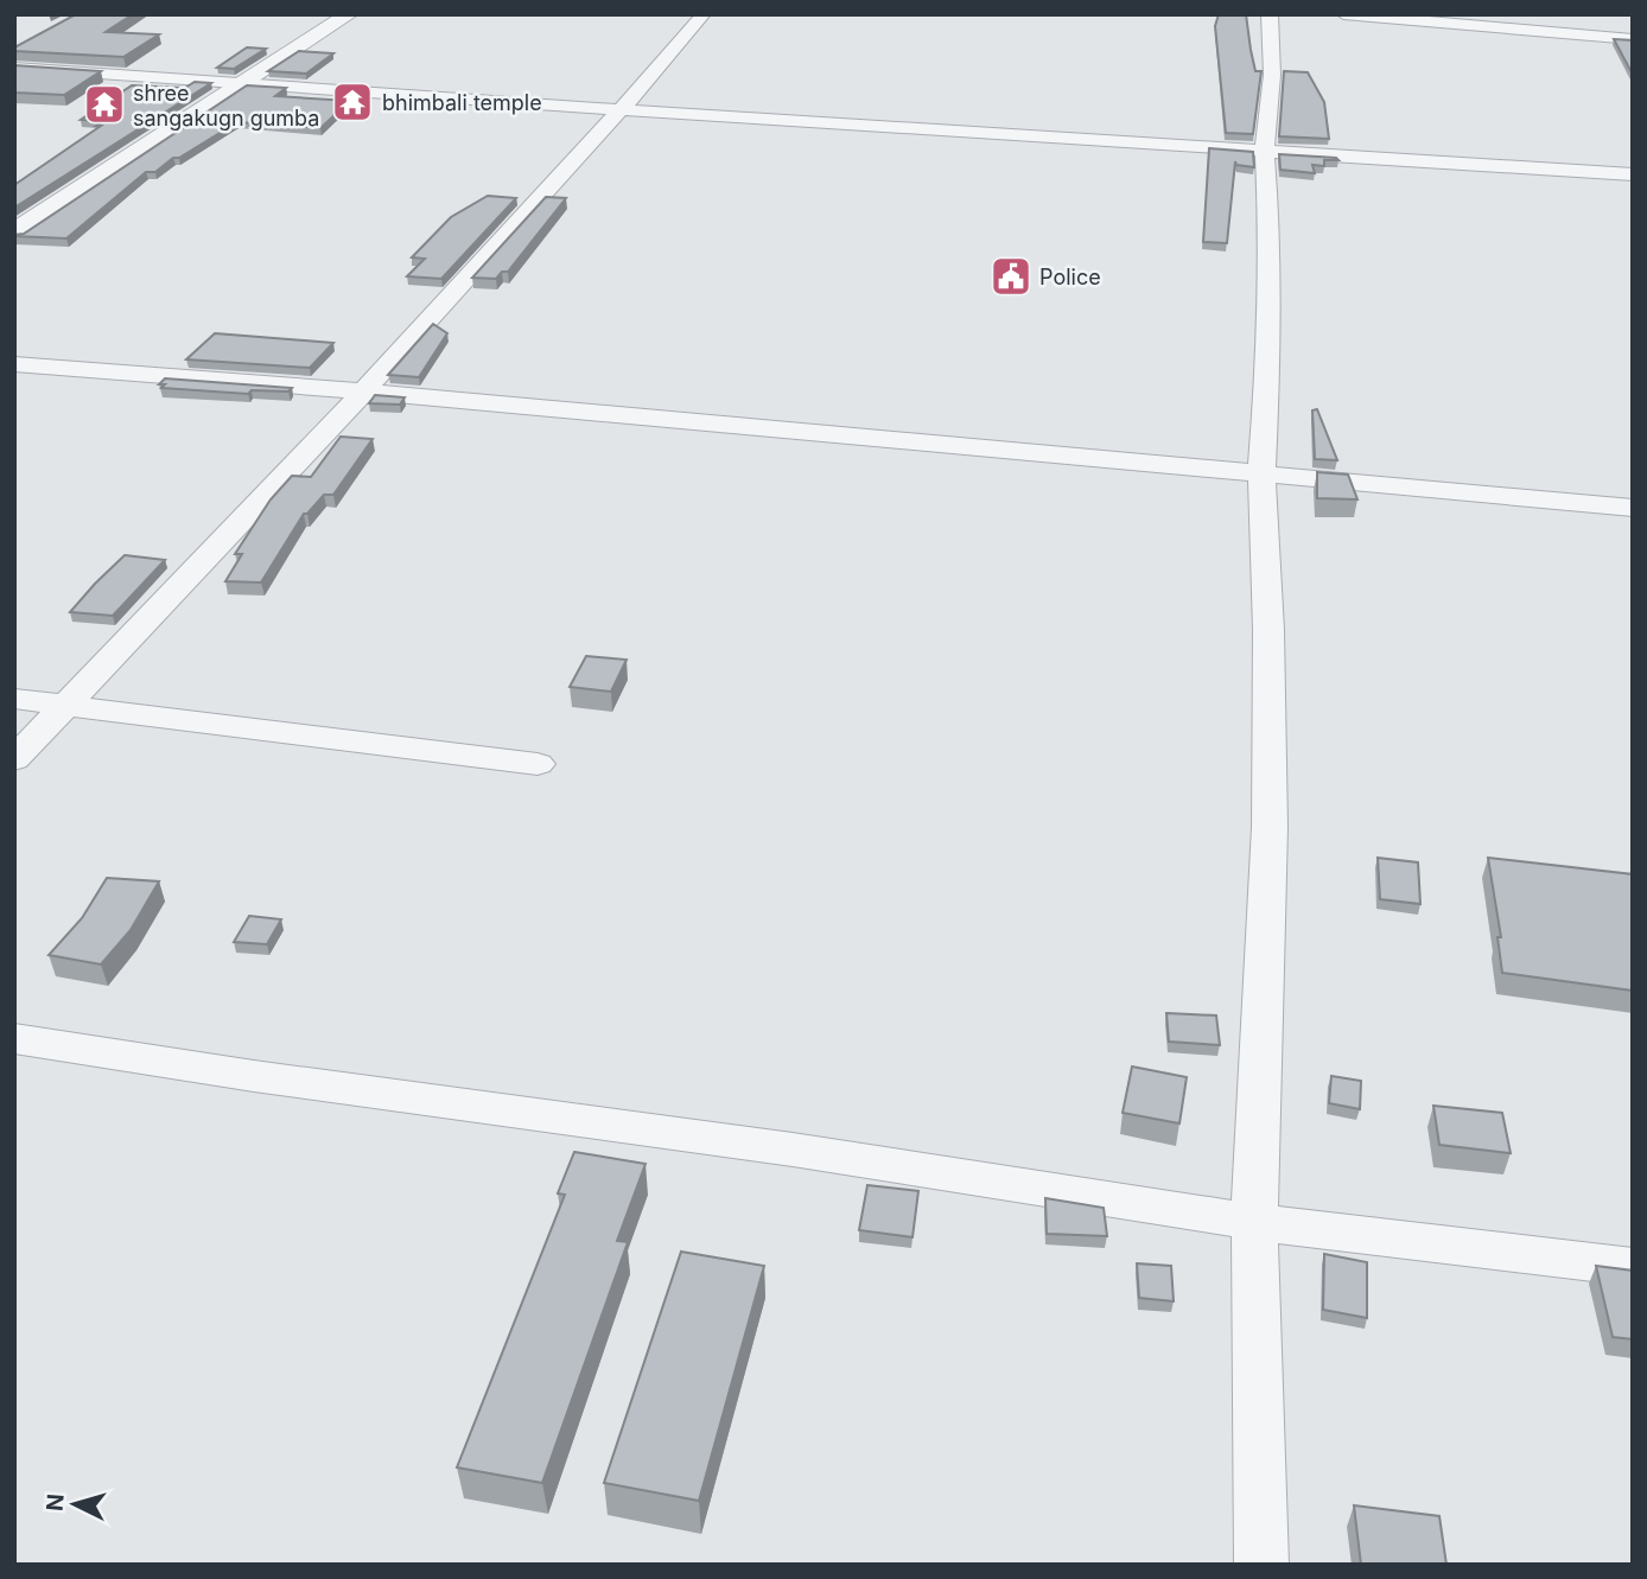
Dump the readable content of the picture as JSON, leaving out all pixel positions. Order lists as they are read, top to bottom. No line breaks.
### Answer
{"places":{"temple":["bhimbali temple","shree sangakugn gumba"],"public building":["Police"]},"north":"left"}
